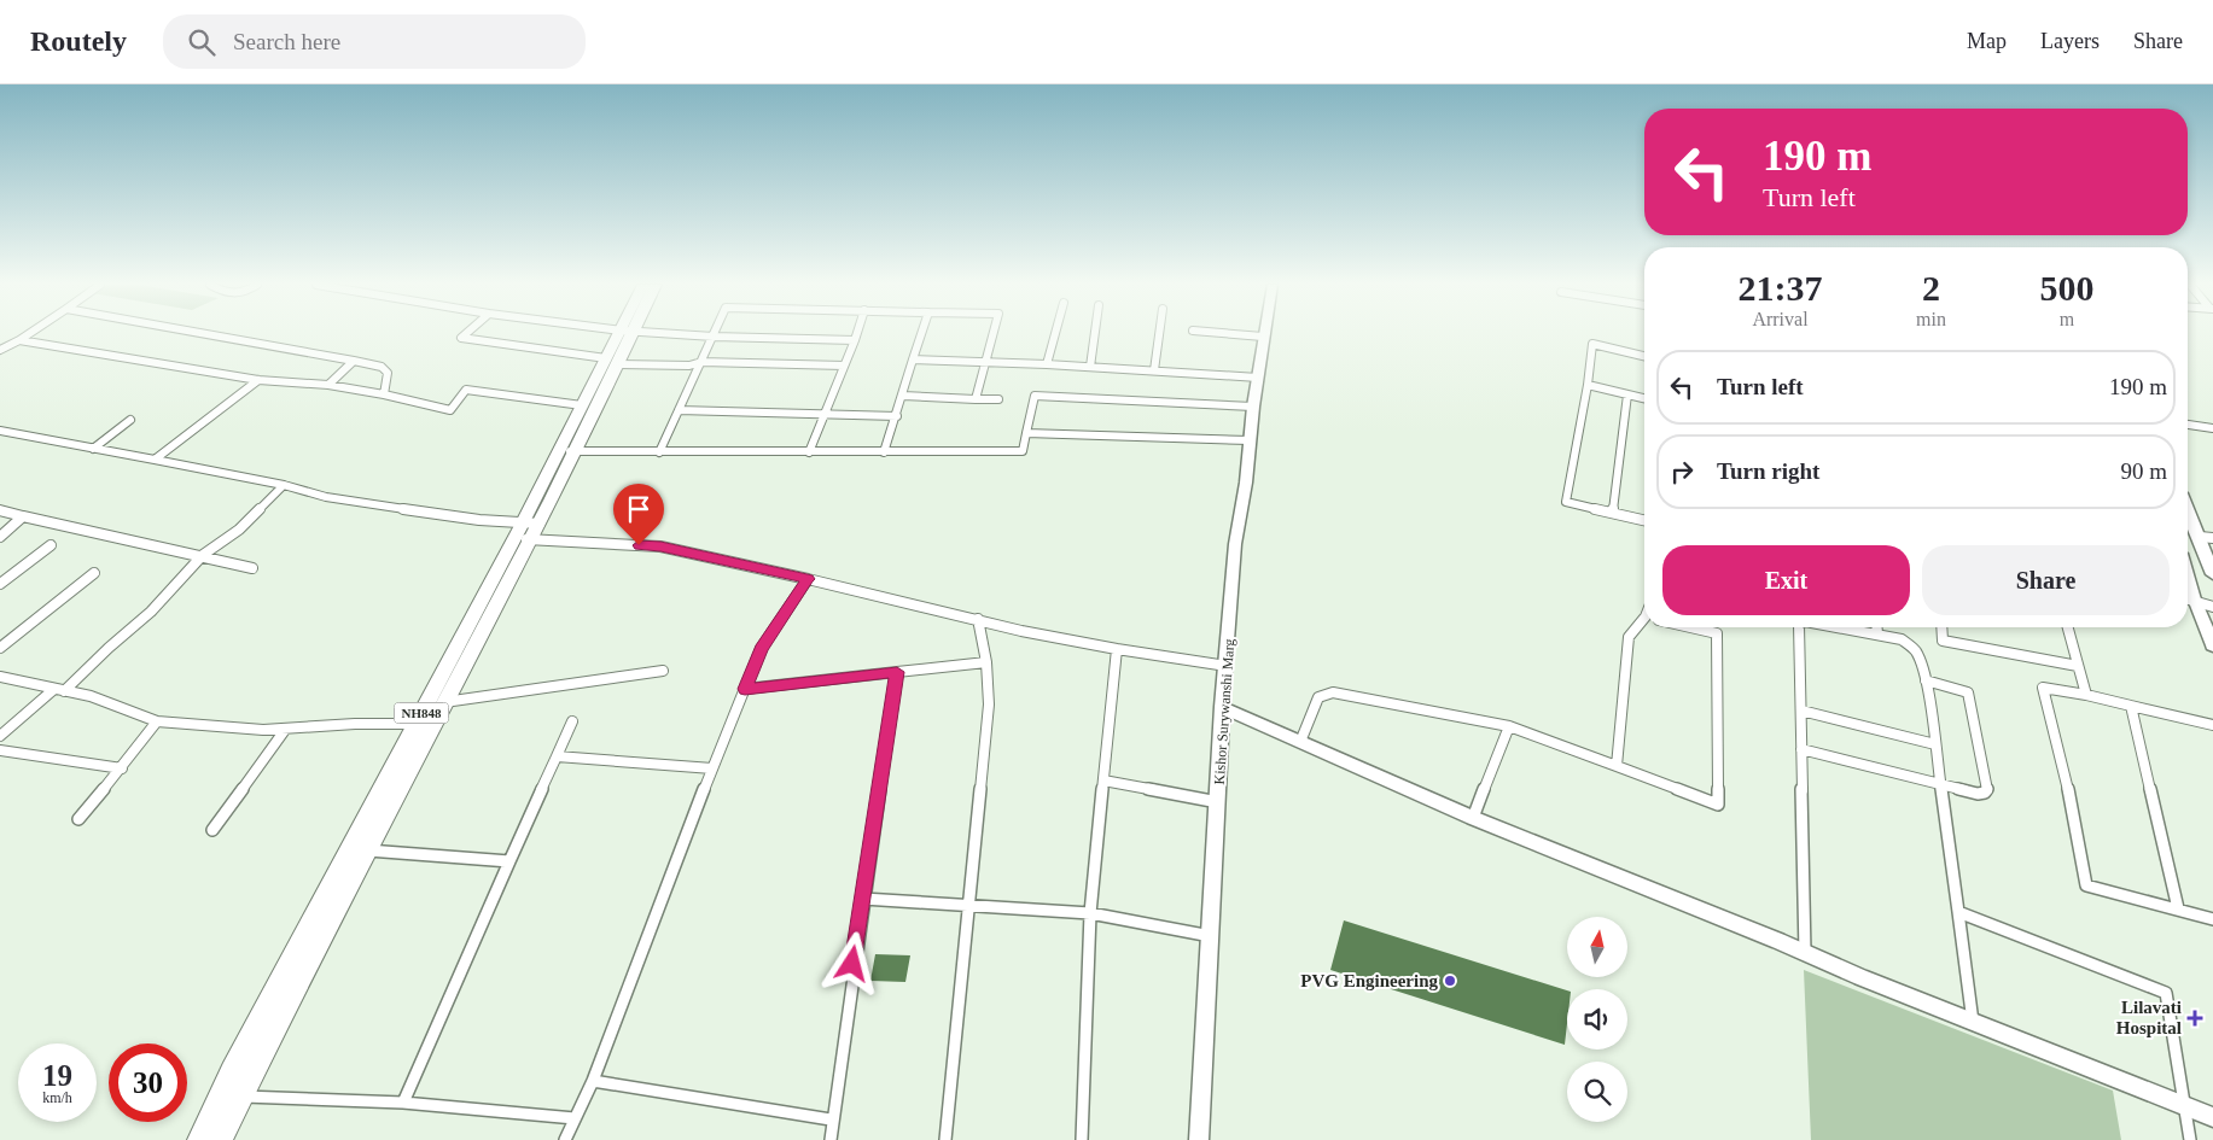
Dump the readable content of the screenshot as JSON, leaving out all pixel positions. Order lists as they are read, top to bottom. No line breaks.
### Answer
{"streets":{"highway":["NH848"],"street":["Kishor Surywanshi Marg"]},"places":{"other":["PVG Engineering"],"health":["Lilavati Hospital"]},"north":"top","page":{"header":"Routely","search":"Search here","nav":["Map","Layers","Share"],"turn":["190 m","Turn left"],"eta":["21:37","Arrival","2","min","500","m"],"list":[{"name":"Turn left","value":"190 m"},{"name":"Turn right","value":"90 m"}],"buttons":["Exit","Share"],"speed":"19 km/h","limit":"30"}}
